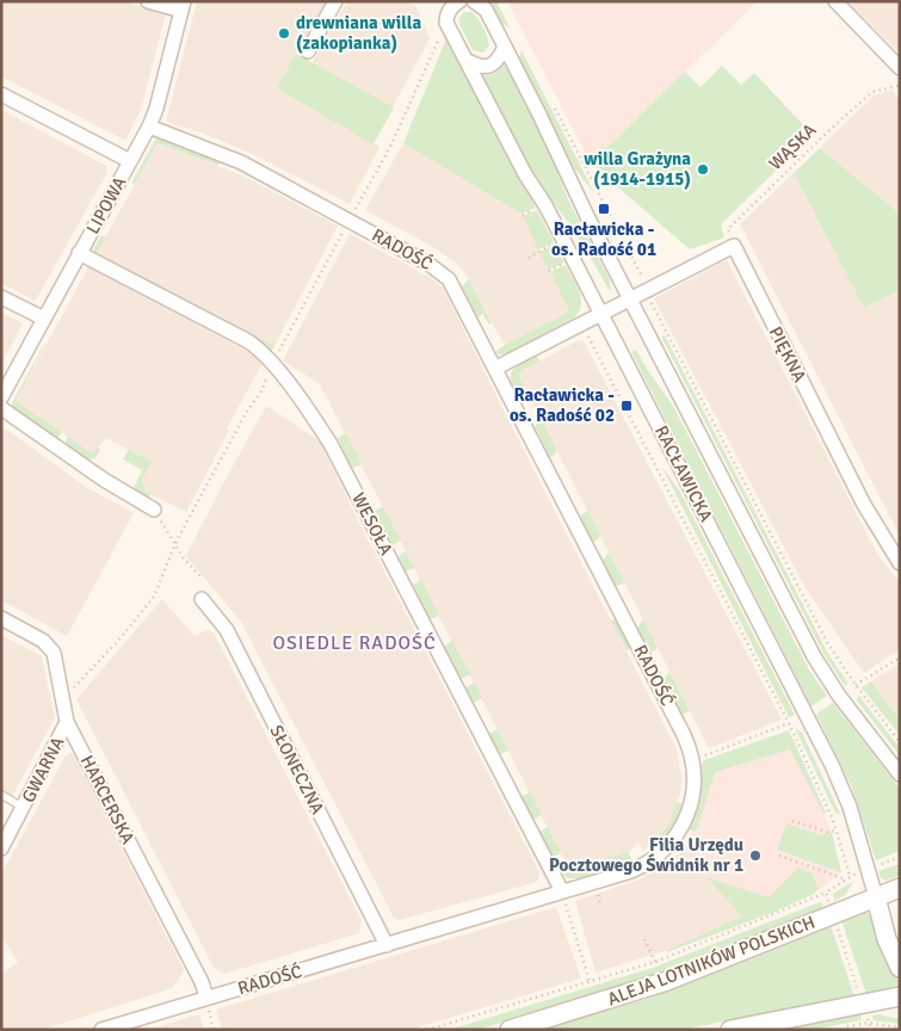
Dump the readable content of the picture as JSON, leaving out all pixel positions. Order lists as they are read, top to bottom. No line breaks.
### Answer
{"streets":{"street":["LIPOWA","RADOŚĆ","PIĘKNA","RACŁAWICKA","WESOŁA","GWARNA","SŁONECZNA","HARCERSKA","ALEJA LOTNIKÓW POLSKICH"],"path":["WĄSKA"]},"crossings":[["WĄSKA","PIĘKNA"],["LIPOWA","RADOŚĆ"],["LIPOWA","WESOŁA"],["RADOŚĆ","WESOŁA"],["RADOŚĆ","SŁONECZNA"],["RADOŚĆ","HARCERSKA"],["RACŁAWICKA","ALEJA LOTNIKÓW POLSKICH"],["GWARNA","HARCERSKA"]],"districts":["OSIEDLE RADOŚĆ"],"places":{"other":["drewniana willa (zakopianka)","willa Grażyna (1914-1915)","Filia Urzędu Pocztowego Świdnik nr 1"],"transit":["Racławicka - os. Radość 01","Racławicka - os. Radość 02"]}}
